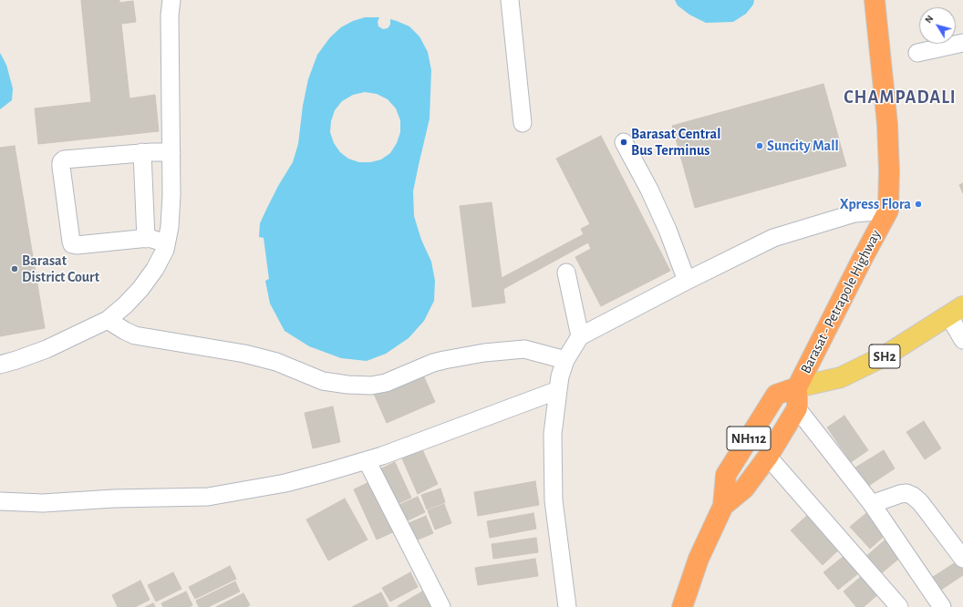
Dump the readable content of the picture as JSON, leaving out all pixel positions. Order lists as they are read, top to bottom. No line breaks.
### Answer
{"streets":{"highway":["Barasat - Petrapole Highway","NH112"],"main road":["SH2"]},"crossings":[["Barasat - Petrapole Highway","SH2"]],"districts":["CHAMPADALI"],"places":["Barasat Central Bus Terminus","Suncity Mall","Xpress Flora","Barasat District Court"],"north":"top left"}
